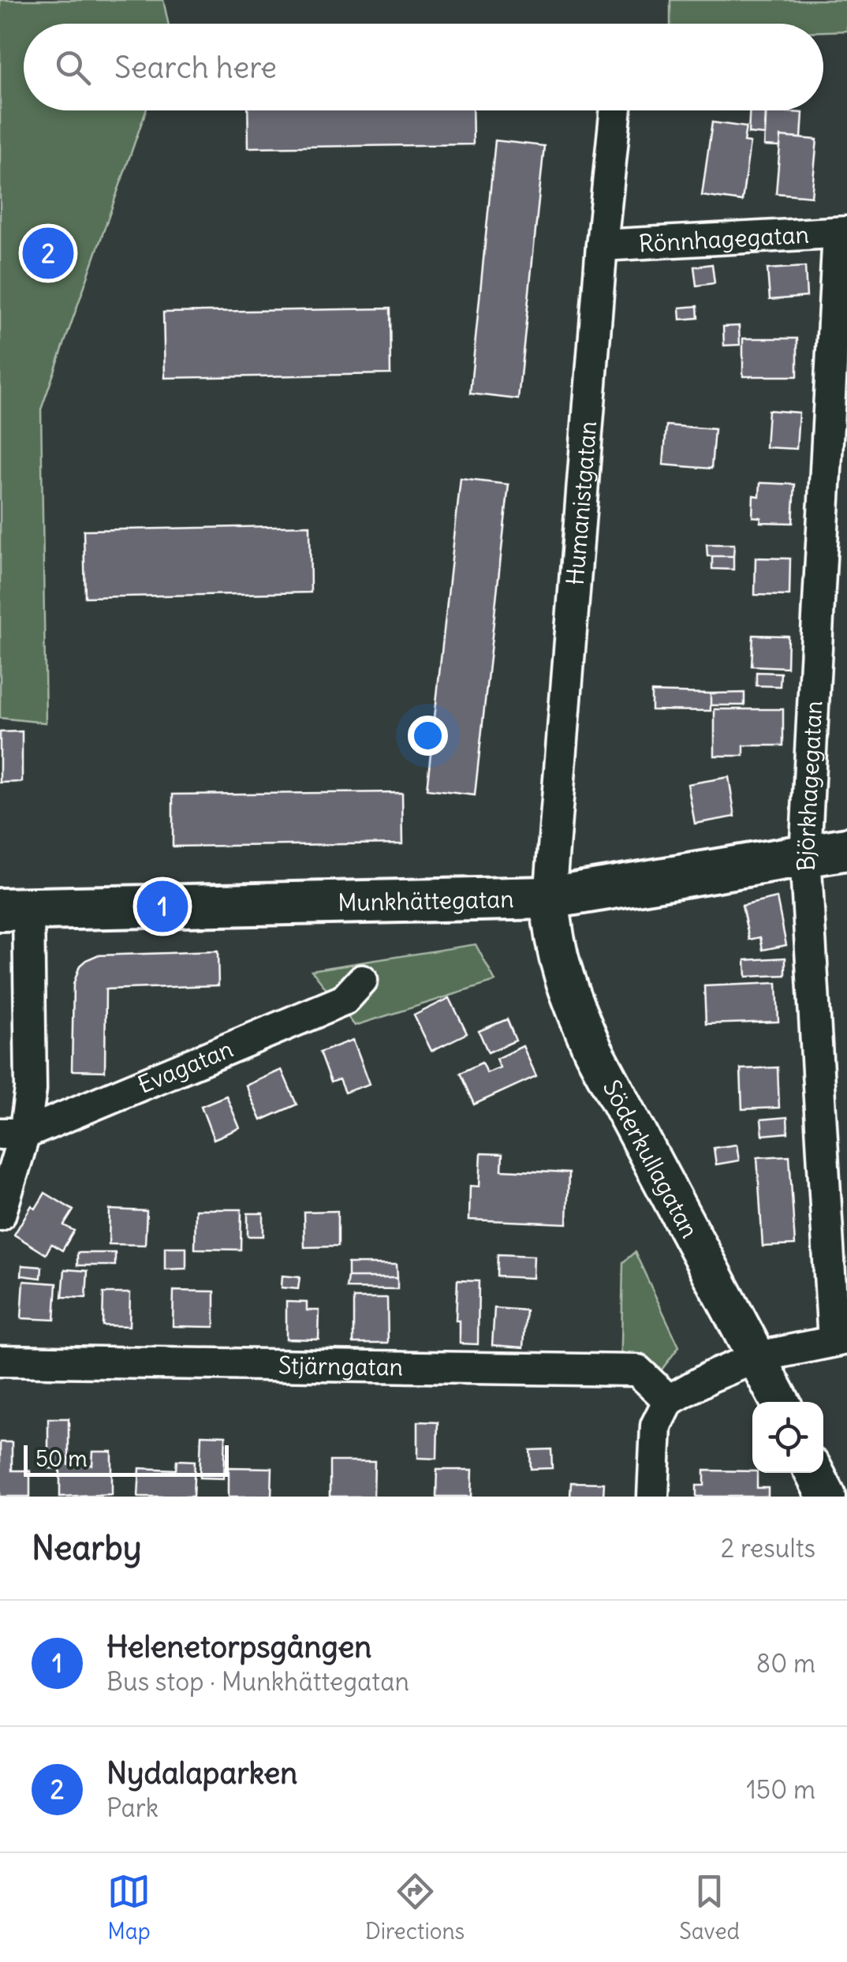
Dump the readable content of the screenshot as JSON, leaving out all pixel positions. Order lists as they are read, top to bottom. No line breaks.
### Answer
{"streets":{"main road":["Munkhättegatan"],"street":["Rönnhagegatan","Humanistgatan","Björkhagegatan","Evagatan","Söderkullagatan","Stjärngatan"]},"crossings":[["Rönnhagegatan","Humanistgatan"],["Rönnhagegatan","Björkhagegatan"],["Humanistgatan","Munkhättegatan"],["Humanistgatan","Söderkullagatan"],["Björkhagegatan","Munkhättegatan"],["Munkhättegatan","Söderkullagatan"]],"scale_bar":"50 m","page":{"search":"Search here","pins":["2","1"],"scale":"50 m","heading":["Nearby","2 results"],"list":[{"mark":"1","name":"Helenetorpsgången","note":"Bus stop · Munkhättegatan","value":"80 m"},{"mark":"2","name":"Nydalaparken","note":"Park","value":"150 m"}],"nav":["Map","Directions","Saved"]}}
